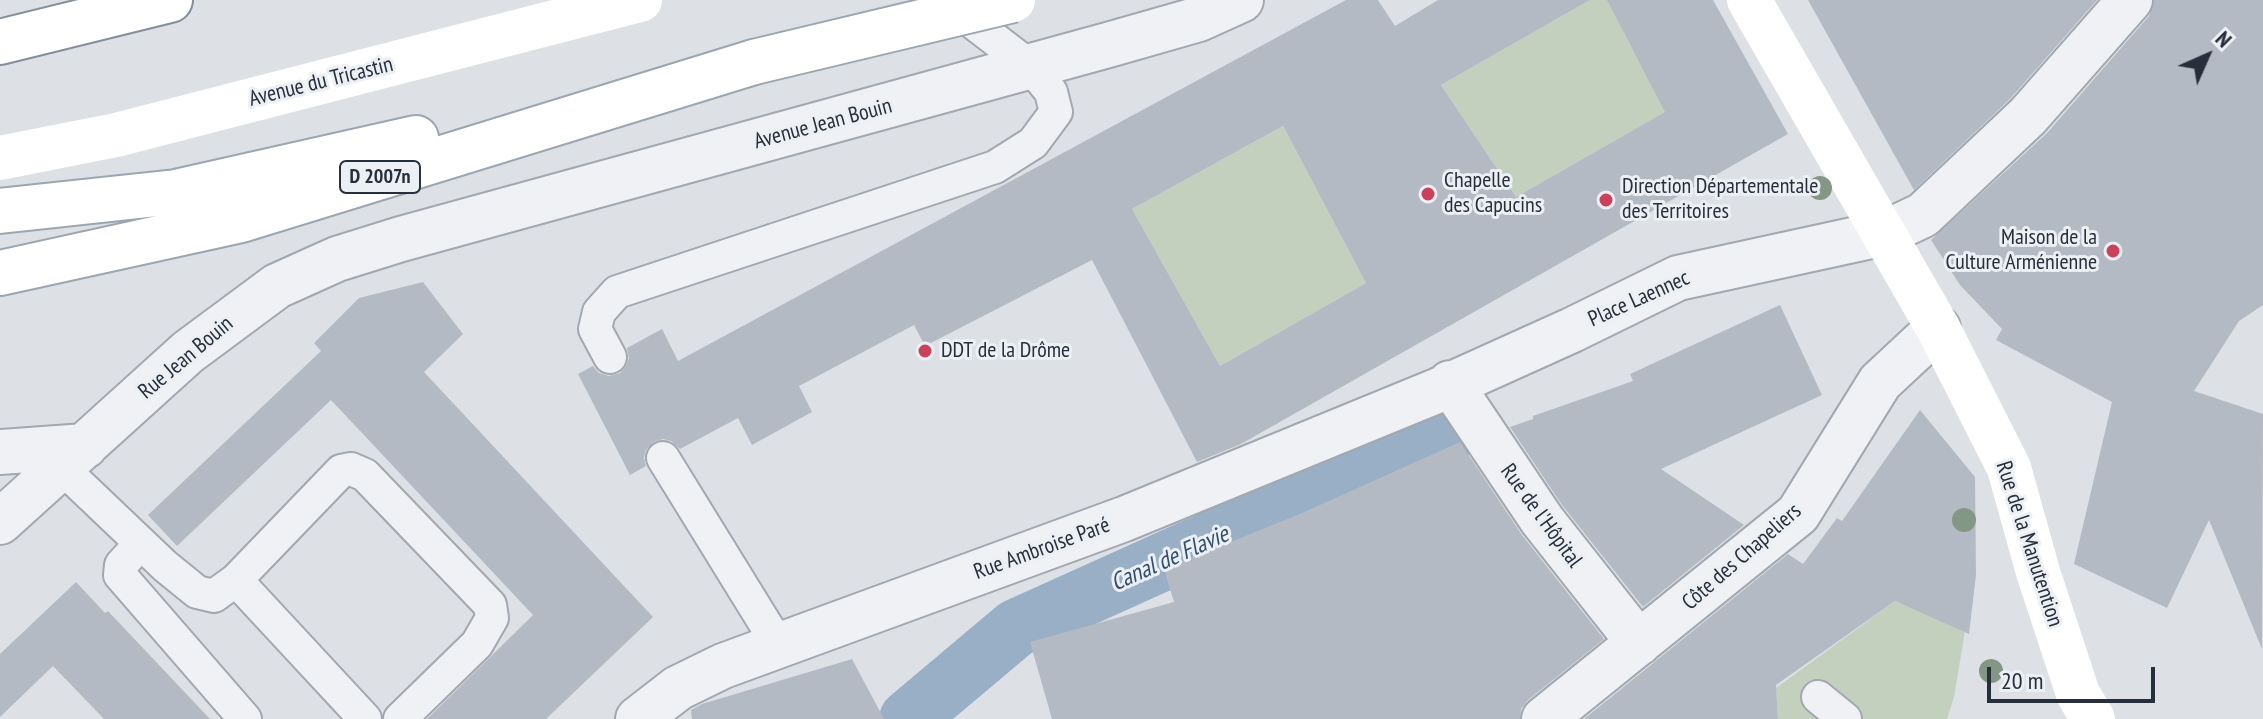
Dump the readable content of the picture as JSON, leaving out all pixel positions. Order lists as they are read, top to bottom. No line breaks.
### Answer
{"streets":{"main road":["Avenue du Tricastin","D 2007n","Rue de la Manutention"],"street":["Avenue Jean Bouin","Place Laennec","Rue Jean Bouin","Rue de l'Hôpital","Rue Ambroise Paré","Côte des Chapeliers"]},"crossings":[["Avenue Jean Bouin","Rue Jean Bouin"],["Place Laennec","Rue de l'Hôpital"],["Place Laennec","Rue de la Manutention"],["Place Laennec","Rue Ambroise Paré"],["Rue de l'Hôpital","Rue Ambroise Paré"],["Rue de l'Hôpital","Côte des Chapeliers"],["Rue de la Manutention","Côte des Chapeliers"]],"water":["Canal de Flavie"],"places":["Chapelle des Capucins","Direction Départementale des Territoires","Maison de la Culture Arménienne","DDT de la Drôme"],"scale_bar":"20 m","north":"top right"}
